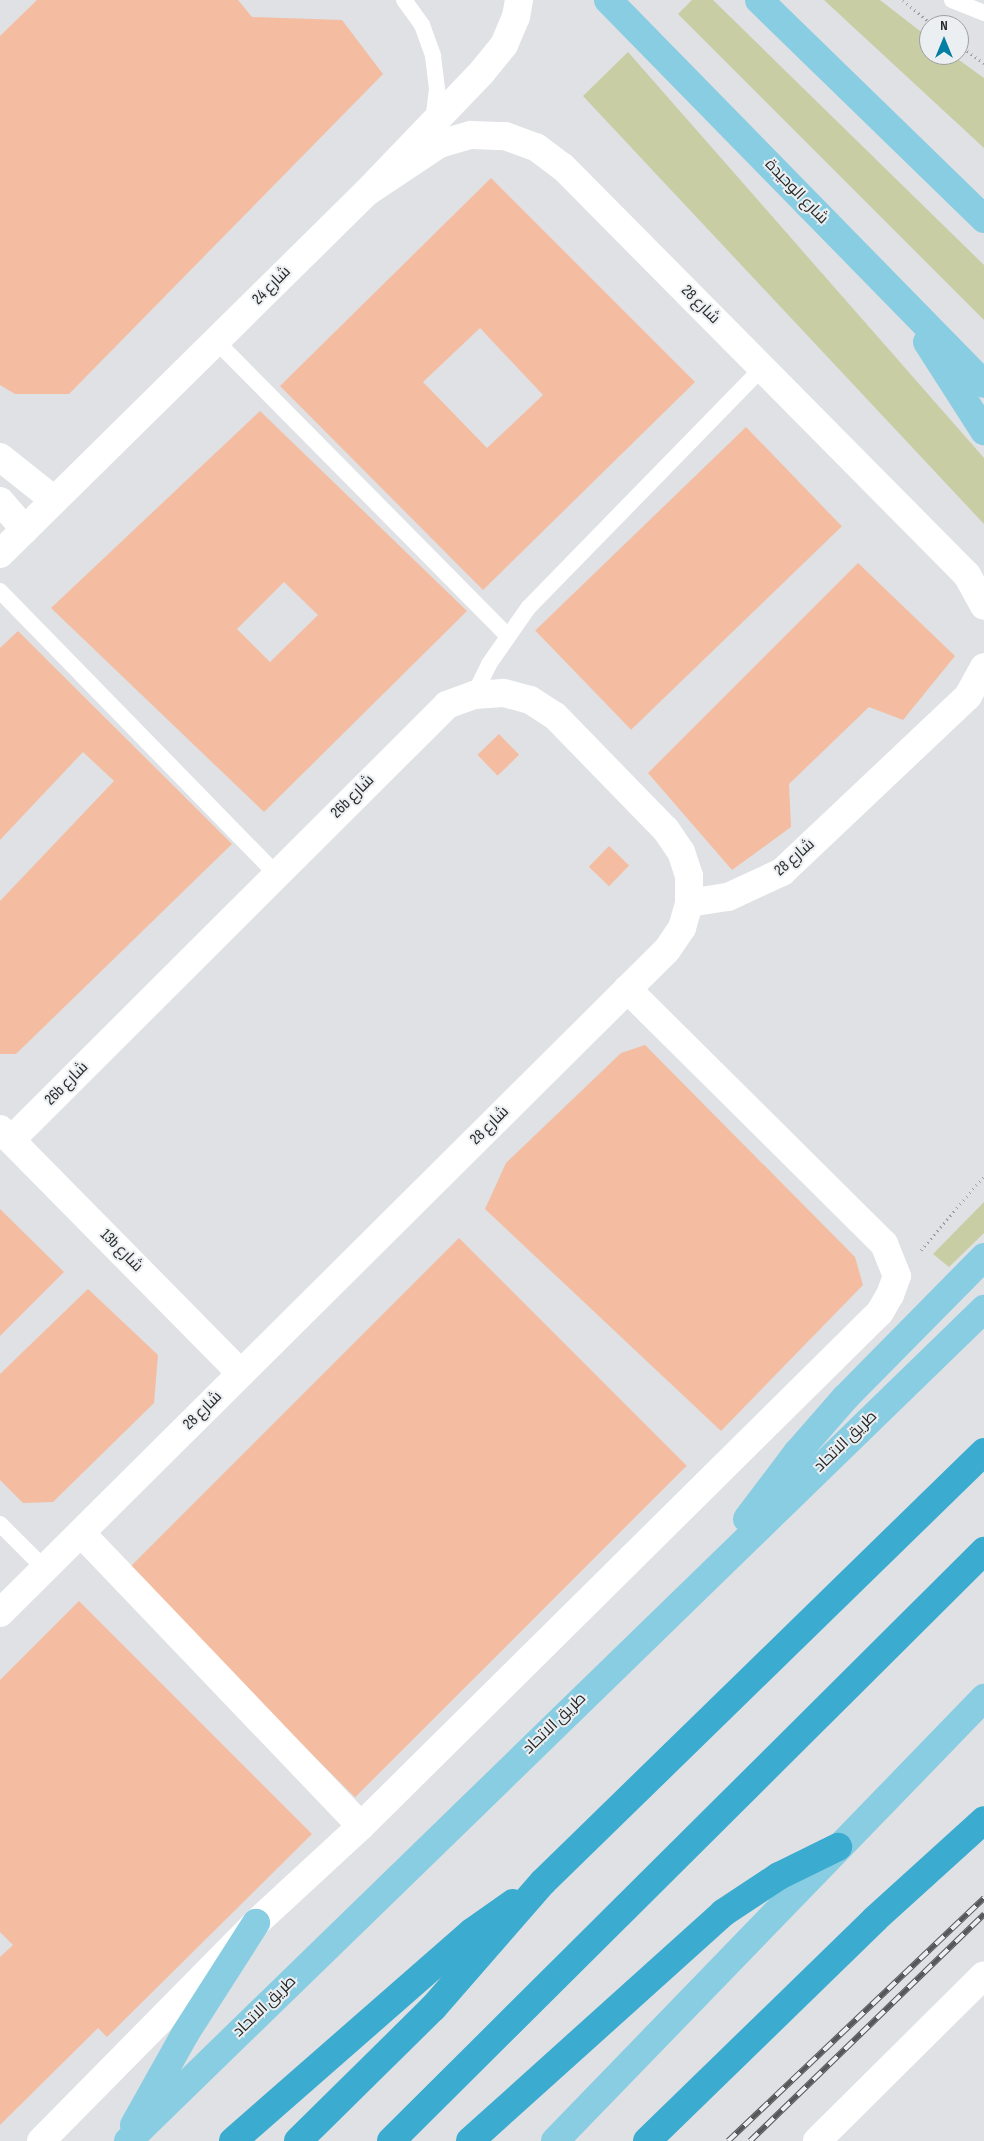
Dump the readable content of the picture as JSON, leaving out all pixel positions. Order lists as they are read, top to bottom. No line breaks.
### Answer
{"streets":{"main road":["شارع الوحيدة","طريق الاتحاد"],"street":["شارع 24","شارع 28","26b شارع","13b شارع"]},"crossings":[["شارع 24","شارع 28"],["شارع 28","26b شارع"],["شارع 28","13b شارع"],["26b شارع","13b شارع"]],"north":"top"}
